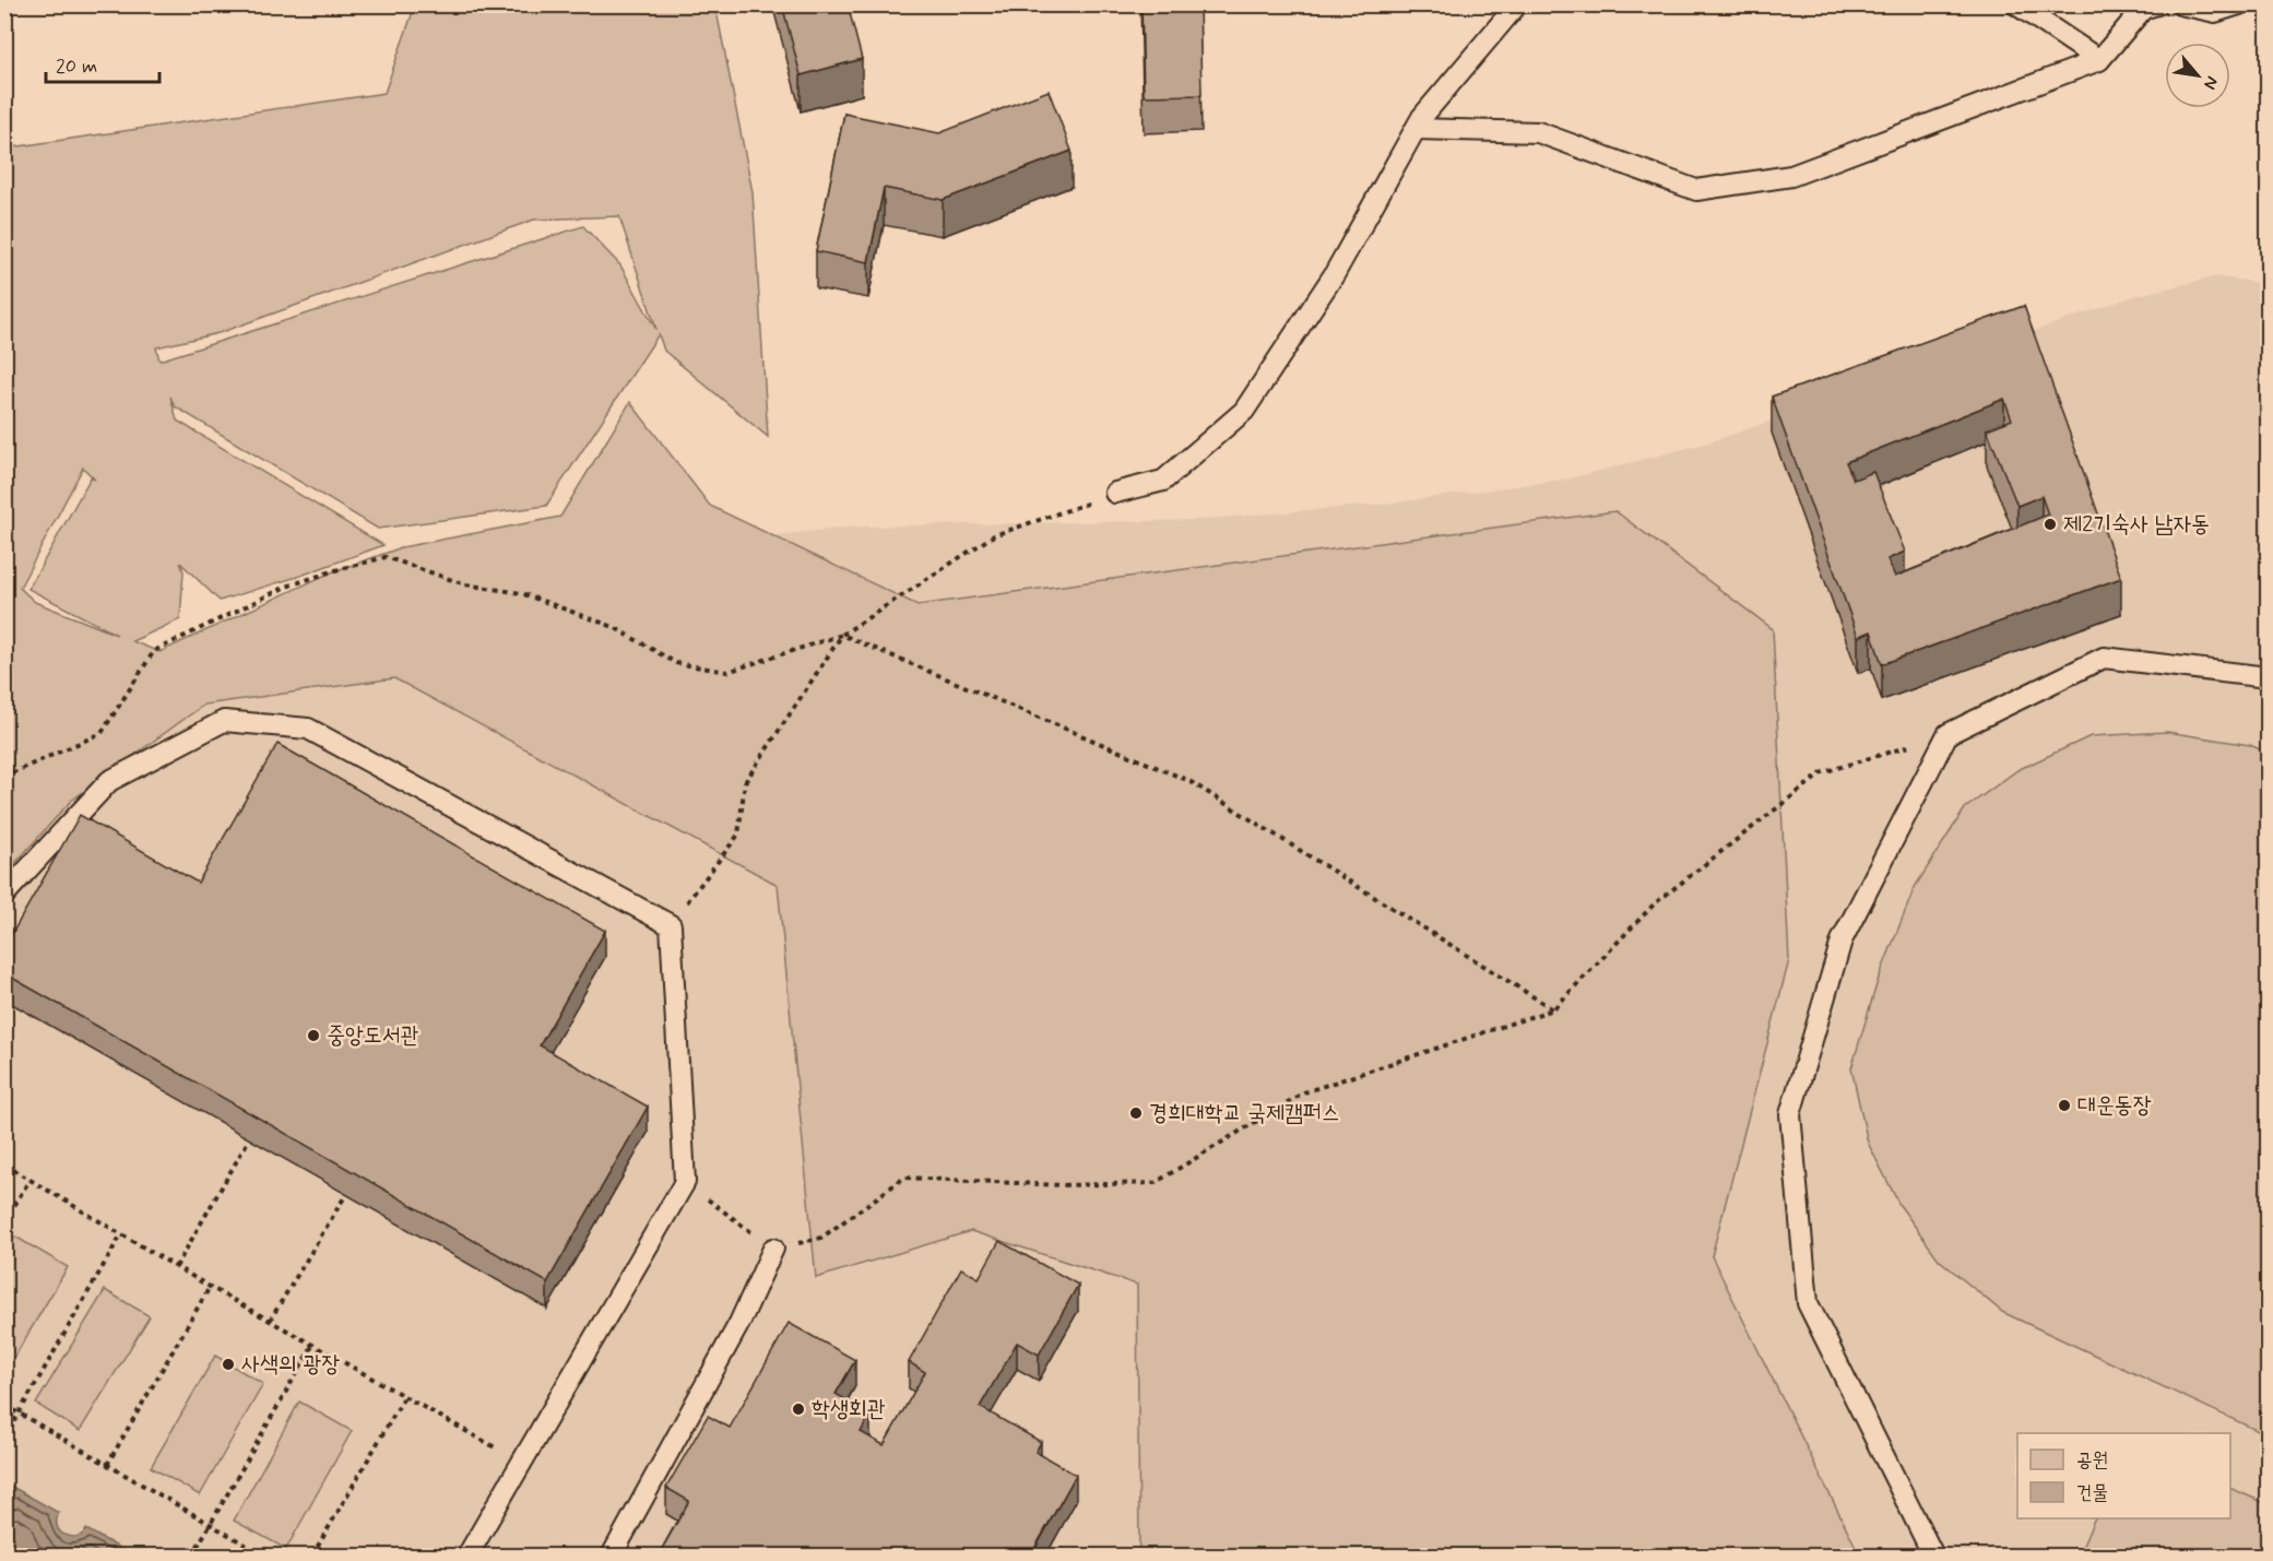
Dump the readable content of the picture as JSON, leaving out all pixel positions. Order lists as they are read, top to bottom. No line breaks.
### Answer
{"places":["제2기숙사 남자동","중앙도서관","대운동장","경희대학교 국제캠퍼스","사색의 광장","학생회관"],"legend":["공원","건물"],"scale_bar":"20 m","north":"bottom right"}
